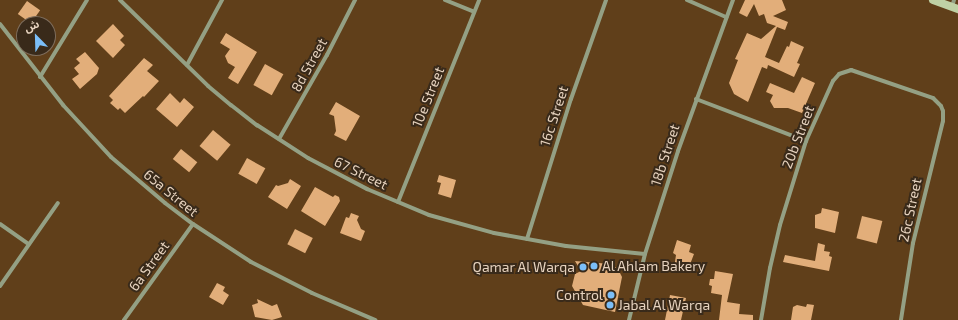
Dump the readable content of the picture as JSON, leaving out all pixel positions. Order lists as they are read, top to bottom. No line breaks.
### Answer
{"streets":{"street":["8d Street","10e Street","16c Street","20b Street","18b Street","67 Street","65a Street","26c Street","6a Street"]},"crossings":[["8d Street","67 Street"],["10e Street","67 Street"],["16c Street","67 Street"],["20b Street","26c Street"],["18b Street","67 Street"],["65a Street","6a Street"]],"places":["Al Ahlam Bakery","Qamar Al Warqa","Control","Jabal Al Warqa"],"north":"top left"}
